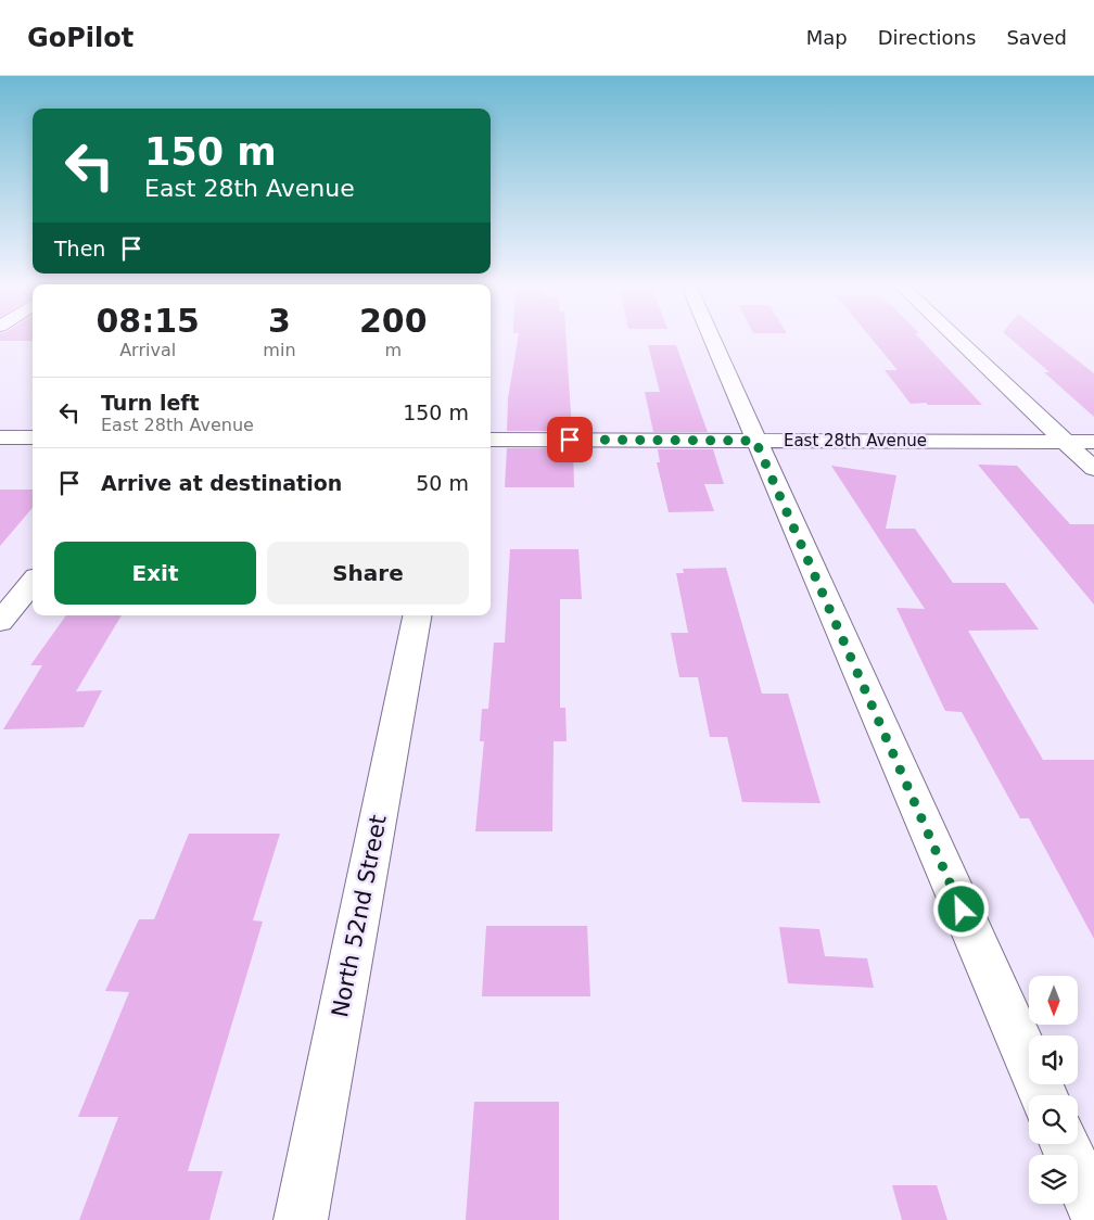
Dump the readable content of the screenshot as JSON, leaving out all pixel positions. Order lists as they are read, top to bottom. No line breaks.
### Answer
{"streets":{"street":["East 28th Avenue","North 52nd Street"]},"north":"bottom","page":{"header":"GoPilot","nav":["Map","Directions","Saved"],"turn":["150 m","East 28th Avenue"],"then":"Then","eta":["08:15","Arrival","3","min","200","m"],"list":[{"name":"Turn left","note":"East 28th Avenue","value":"150 m"},{"name":"Arrive at destination","value":"50 m"}],"buttons":["Exit","Share"]}}
